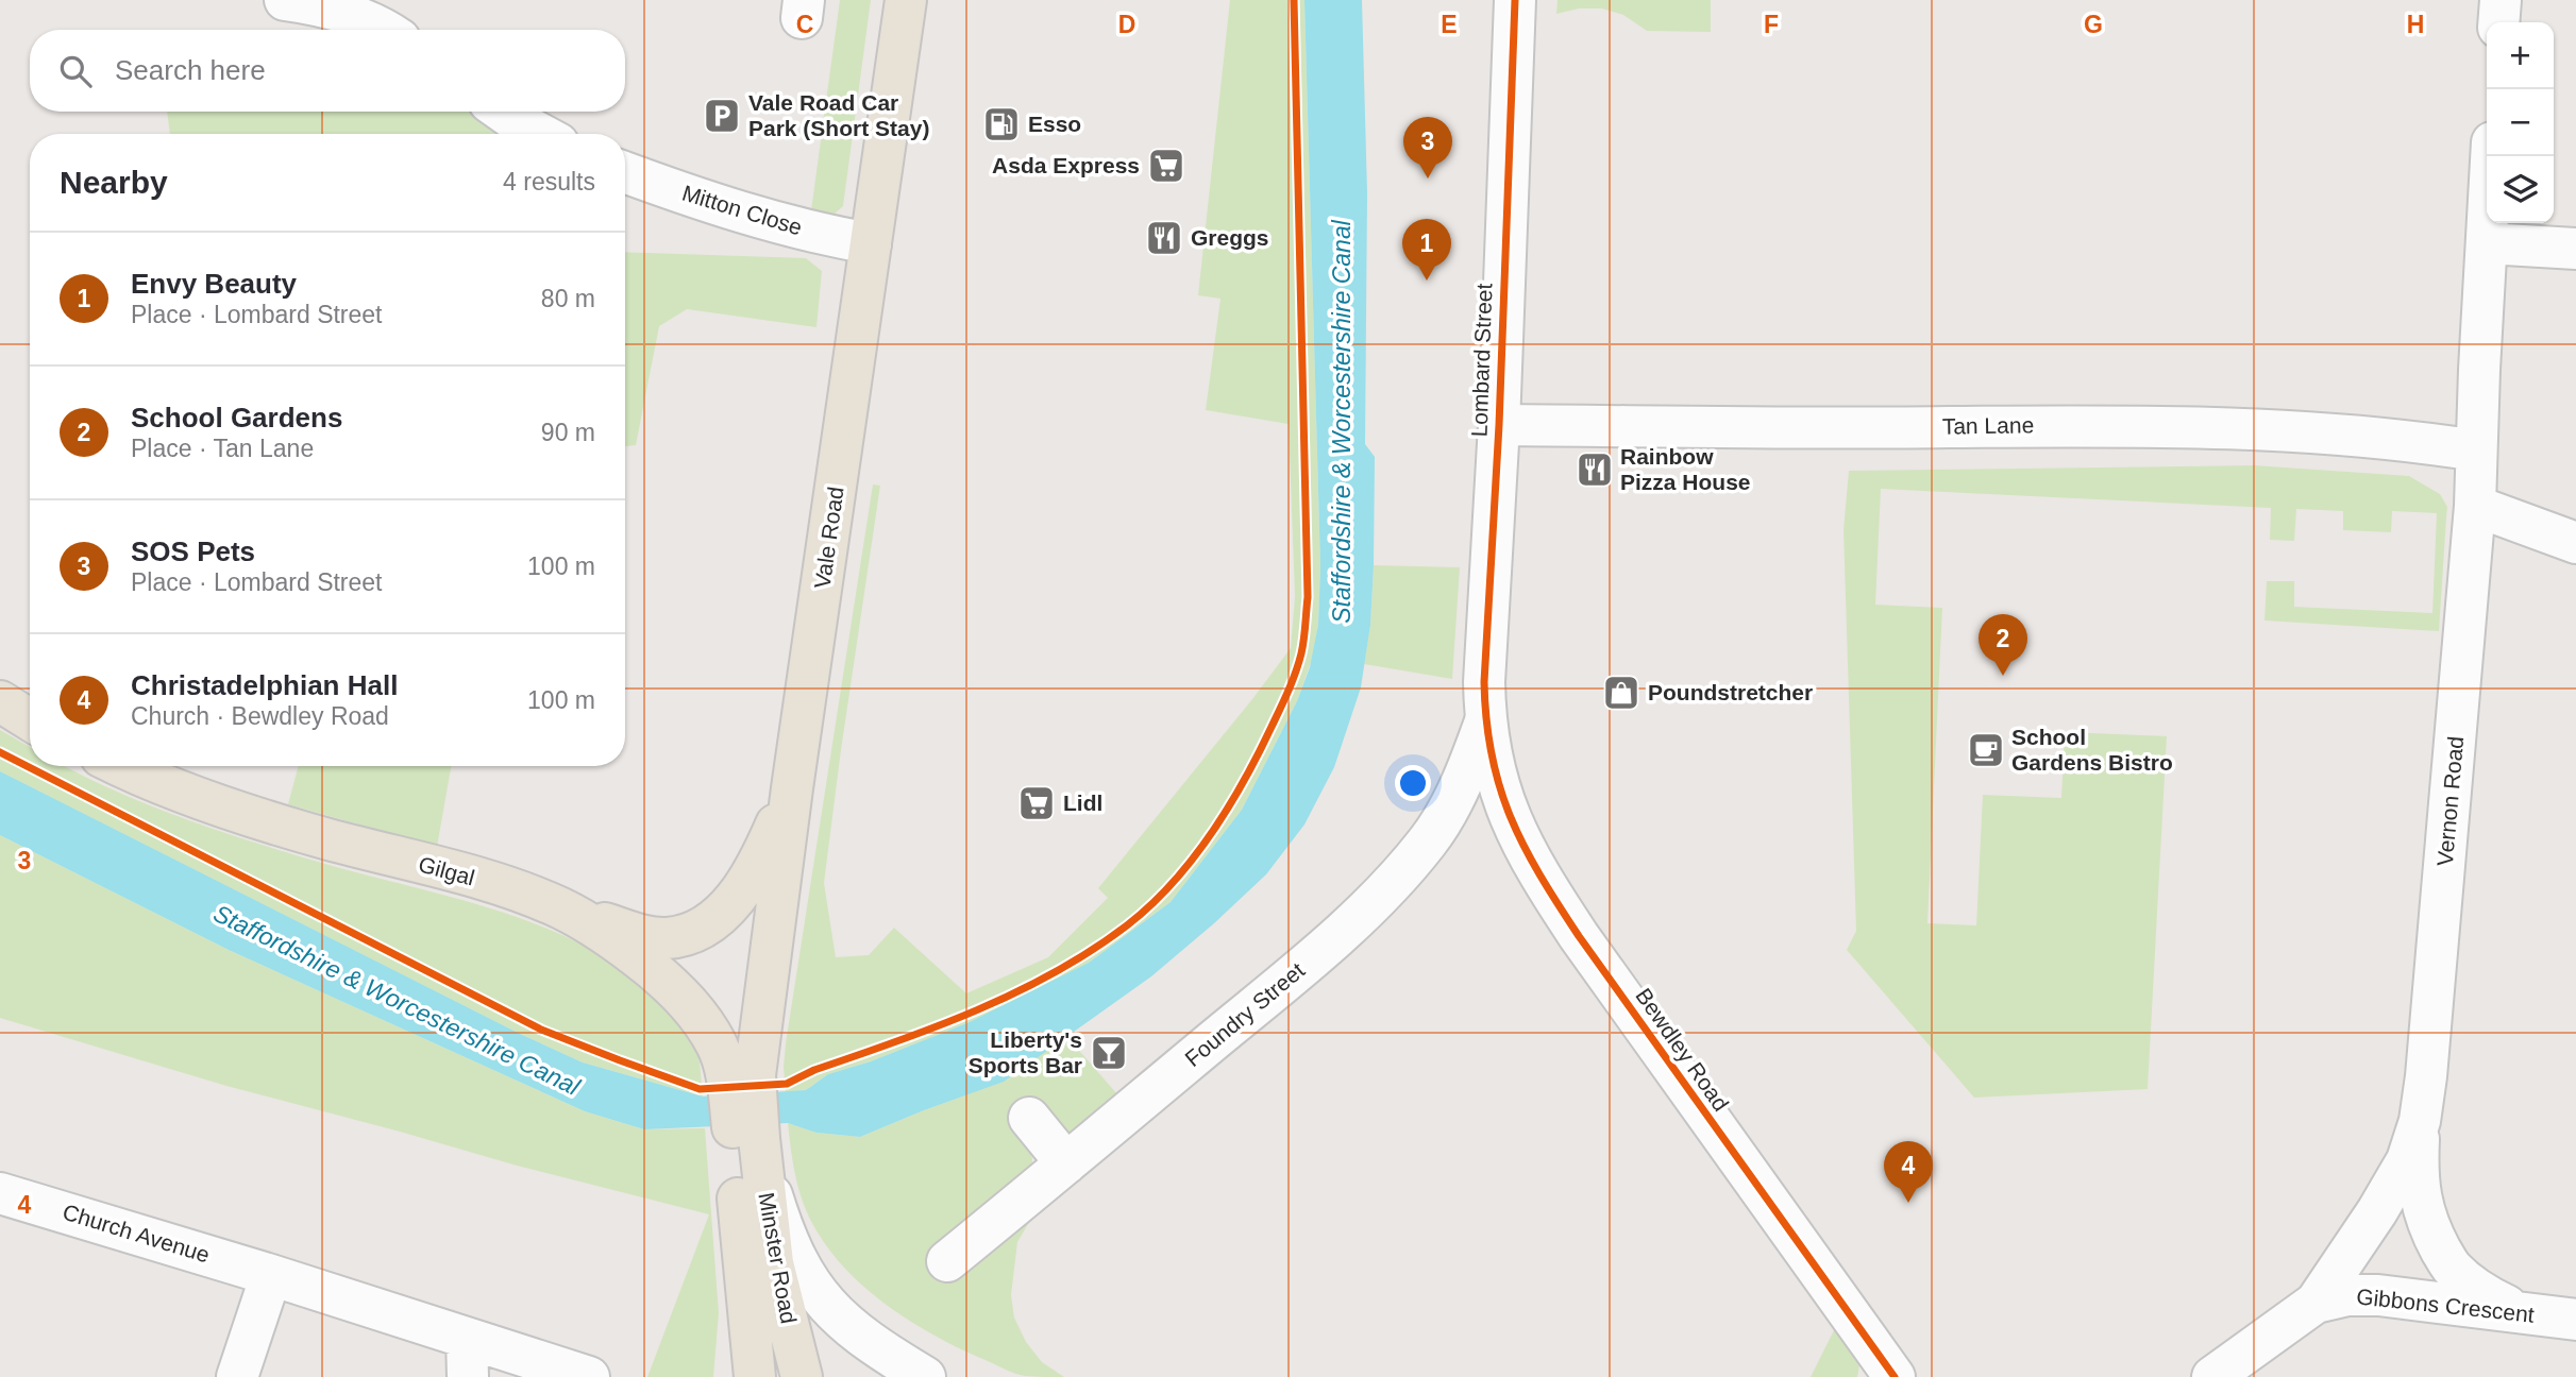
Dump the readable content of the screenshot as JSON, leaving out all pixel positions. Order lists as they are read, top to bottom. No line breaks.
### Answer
{"streets":{"main road":["Vale Road","Gilgal","Minster Road"],"street":["Mitton Close","Lombard Street","Tan Lane","Vernon Road","Foundry Street","Bewdley Road","Church Avenue","Gibbons Crescent"]},"crossings":[["Mitton Close","Vale Road"],["Lombard Street","Tan Lane"],["Lombard Street","Foundry Street"],["Lombard Street","Bewdley Road"],["Tan Lane","Vernon Road"],["Vale Road","Gilgal"],["Vernon Road","Gibbons Crescent"],["Foundry Street","Bewdley Road"]],"water":["Staffordshire & Worcestershire Canal"],"places":{"parking":["Vale Road Car Park (Short Stay)"],"fuel station":["Esso"],"supermarket":["Asda Express","Lidl"],"restaurant":["Greggs","Rainbow Pizza House"],"shop":["Poundstretcher"],"cafe":["School Gardens Bistro"],"bar":["Liberty's Sports Bar"]},"page":{"map_buttons":["+","−"],"search":"Search here","pins":["3","1","2","4"],"heading":["Nearby","4 results"],"list":[{"mark":"1","name":"Envy Beauty","note":"Place · Lombard Street","value":"80 m"},{"mark":"2","name":"School Gardens","note":"Place · Tan Lane","value":"90 m"},{"mark":"3","name":"SOS Pets","note":"Place · Lombard Street","value":"100 m"},{"mark":"4","name":"Christadelphian Hall","note":"Church · Bewdley Road","value":"100 m"}]},"grid":{"columns":["C","D","E","F","G","H"],"rows":["3","4"]}}
